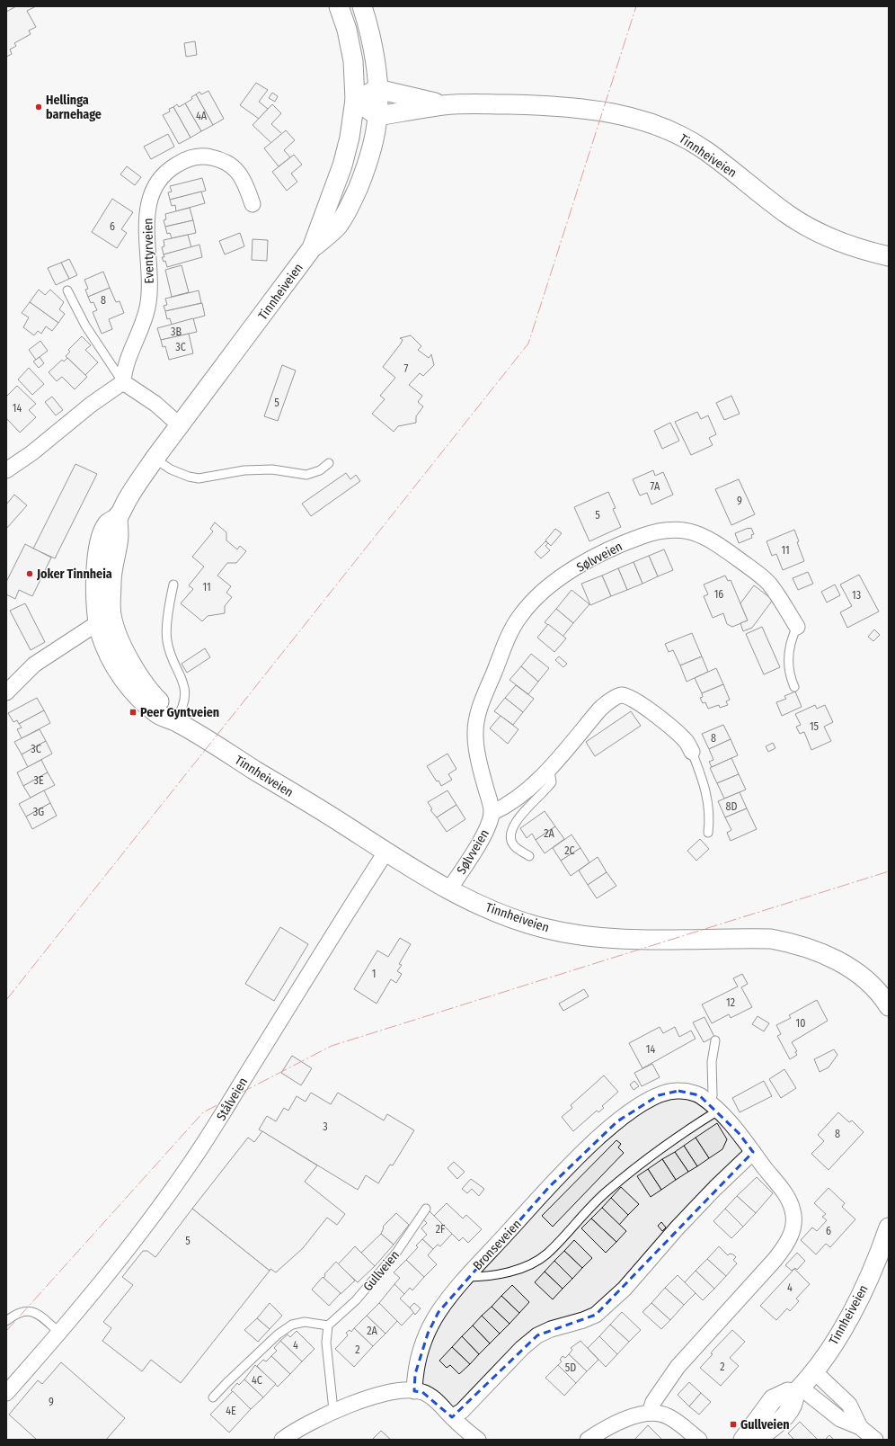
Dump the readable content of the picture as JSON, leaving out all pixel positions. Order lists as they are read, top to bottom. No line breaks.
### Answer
{"streets":{"street":["Tinnheiveien","Eventyrveien","Sølvveien","Stålveien","Bronseveien"],"lane":["Gullveien"]},"crossings":[["Tinnheiveien","Sølvveien"],["Tinnheiveien","Stålveien"]],"places":{"other":["Hellinga barnehage","Joker Tinnheia"],"transit":["Peer Gyntveien","Gullveien"]},"house_numbers":["4A","6","8","3B","3C","7","5","14","7A","9","5","11","11","16","13","15","8","3C","3E","8D","3G","2A","2C","1","12","10","14","3","8","2F","6","5","4","2A","4","2","2","5D","4C","9","4E"]}
